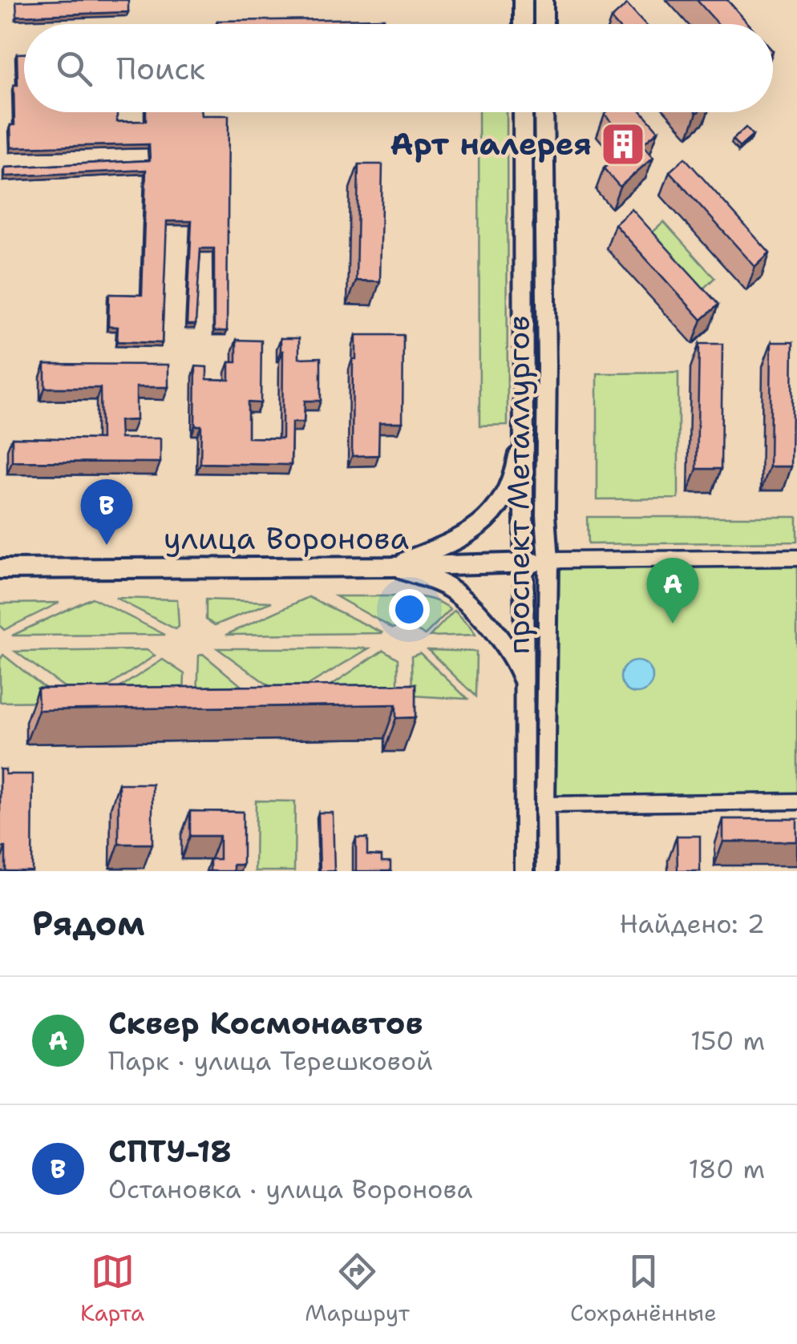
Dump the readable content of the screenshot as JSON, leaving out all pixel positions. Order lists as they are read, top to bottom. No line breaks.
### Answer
{"streets":{"main road":["проспект Металлургов","улица Воронова"]},"crossings":[["проспект Металлургов","улица Воронова"]],"places":{"building":["Арт налерея"]},"page":{"search":"Поиск","pins":["B","A"],"heading":["Рядом","Найдено: 2"],"list":[{"mark":"A","name":"Сквер Космонавтов","note":"Парк · улица Терешковой","value":"150 m"},{"mark":"B","name":"СПТУ-18","note":"Остановка · улица Воронова","value":"180 m"}],"nav":["Карта","Маршрут","Сохранённые"]}}
